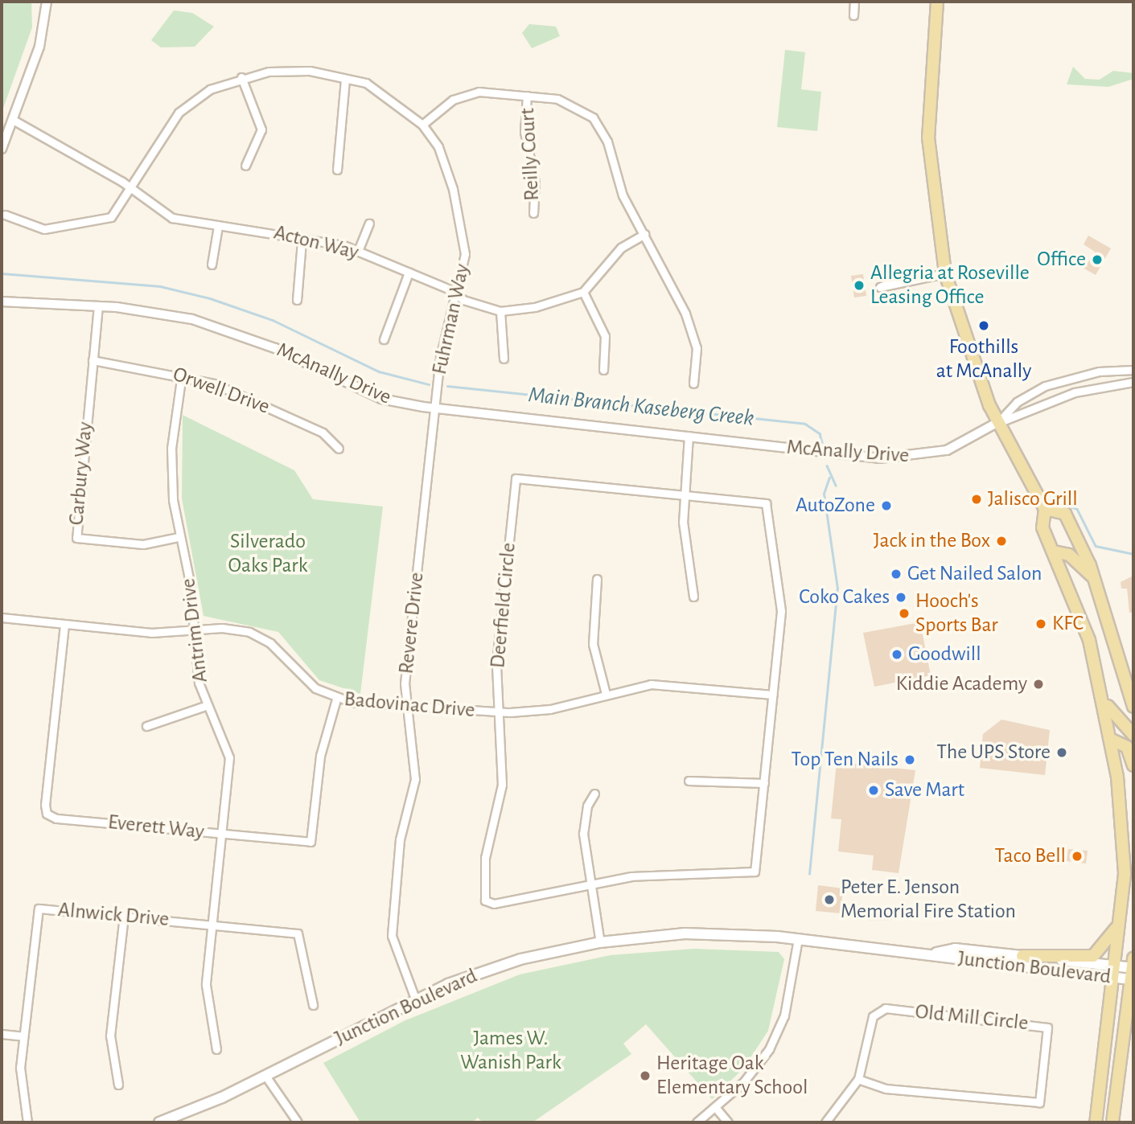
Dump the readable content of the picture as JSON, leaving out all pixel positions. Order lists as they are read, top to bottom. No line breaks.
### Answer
{"streets":{"main road":["Junction Boulevard"],"street":["Reilly Court","Acton Way","Fuhrman Way","McAnally Drive","Orwell Drive","Carbury Way","Deerfield Circle","Revere Drive","Antrim Drive","Badovinac Drive","Everett Way","Alnwick Drive","Old Mill Circle"]},"crossings":[["Acton Way","Fuhrman Way"],["Fuhrman Way","McAnally Drive"],["Fuhrman Way","Revere Drive"],["McAnally Drive","Carbury Way"],["McAnally Drive","Revere Drive"],["Orwell Drive","Carbury Way"],["Orwell Drive","Antrim Drive"],["Carbury Way","Antrim Drive"],["Deerfield Circle","Badovinac Drive"],["Revere Drive","Badovinac Drive"],["Revere Drive","Junction Boulevard"],["Antrim Drive","Badovinac Drive"],["Antrim Drive","Everett Way"],["Antrim Drive","Alnwick Drive"],["Badovinac Drive","Everett Way"]],"water":["Main Branch Kaseberg Creek"],"parks":["Silverado Oaks Park","James W. Wanish Park"],"places":["Office","Allegria at Roseville Leasing Office","Foothills at McAnally","Jalisco Grill","AutoZone","Jack in the Box","Get Nailed Salon","Coko Cakes","Hooch's Sports Bar","KFC","Goodwill","Kiddie Academy","The UPS Store","Top Ten Nails","Save Mart","Taco Bell","Peter E. Jenson Memorial Fire Station","Heritage Oak Elementary School"]}
